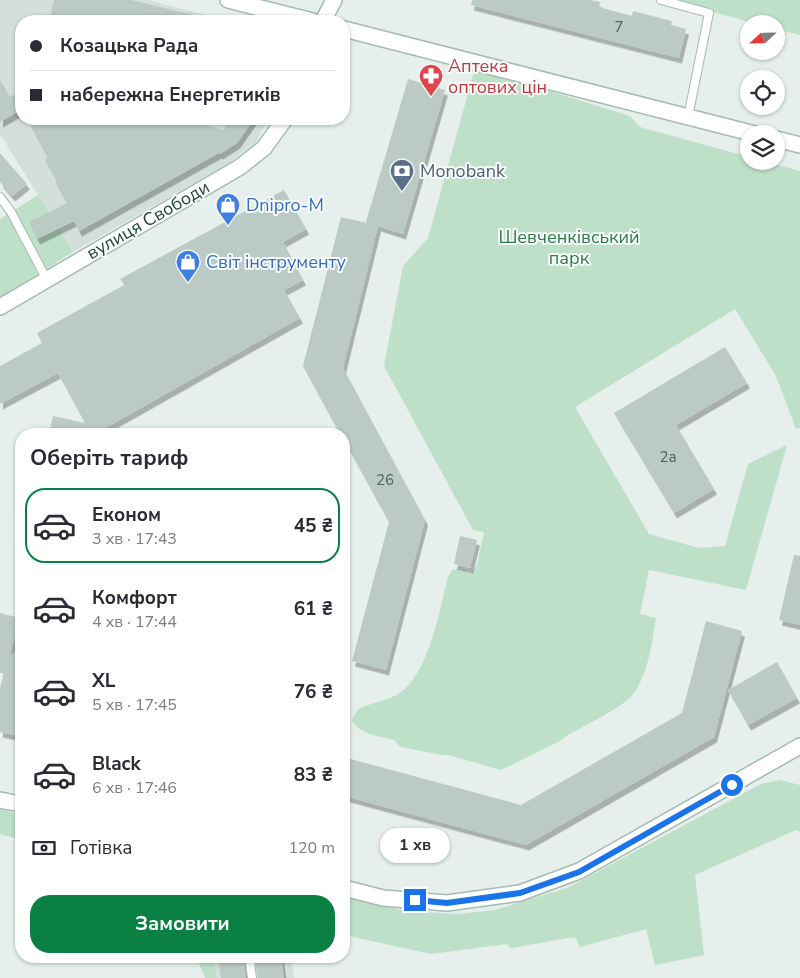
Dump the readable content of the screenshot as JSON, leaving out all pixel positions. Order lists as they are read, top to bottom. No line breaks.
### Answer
{"streets":{"street":["вулиця Свободи"]},"parks":["Шевченківський парк"],"places":{"pharmacy":["Аптека оптових цін"],"bank":["Monobank"],"shop":["Dnipro-M","Світ інструменту"]},"house_numbers":["7","2а","26"],"north":"left","page":{"banner":["Козацька Рада","набережна Енергетиків"],"heading":"Оберіть тариф","list":[{"name":"Економ","note":"3 хв · 17:43","value":"45 ₴"},{"name":"Комфорт","note":"4 хв · 17:44","value":"61 ₴"},{"name":"XL","note":"5 хв · 17:45","value":"76 ₴"},{"name":"Black","note":"6 хв · 17:46","value":"83 ₴"}],"pay":["Готівка","120 m"],"bubble":"1 хв","buttons":"Замовити"}}
